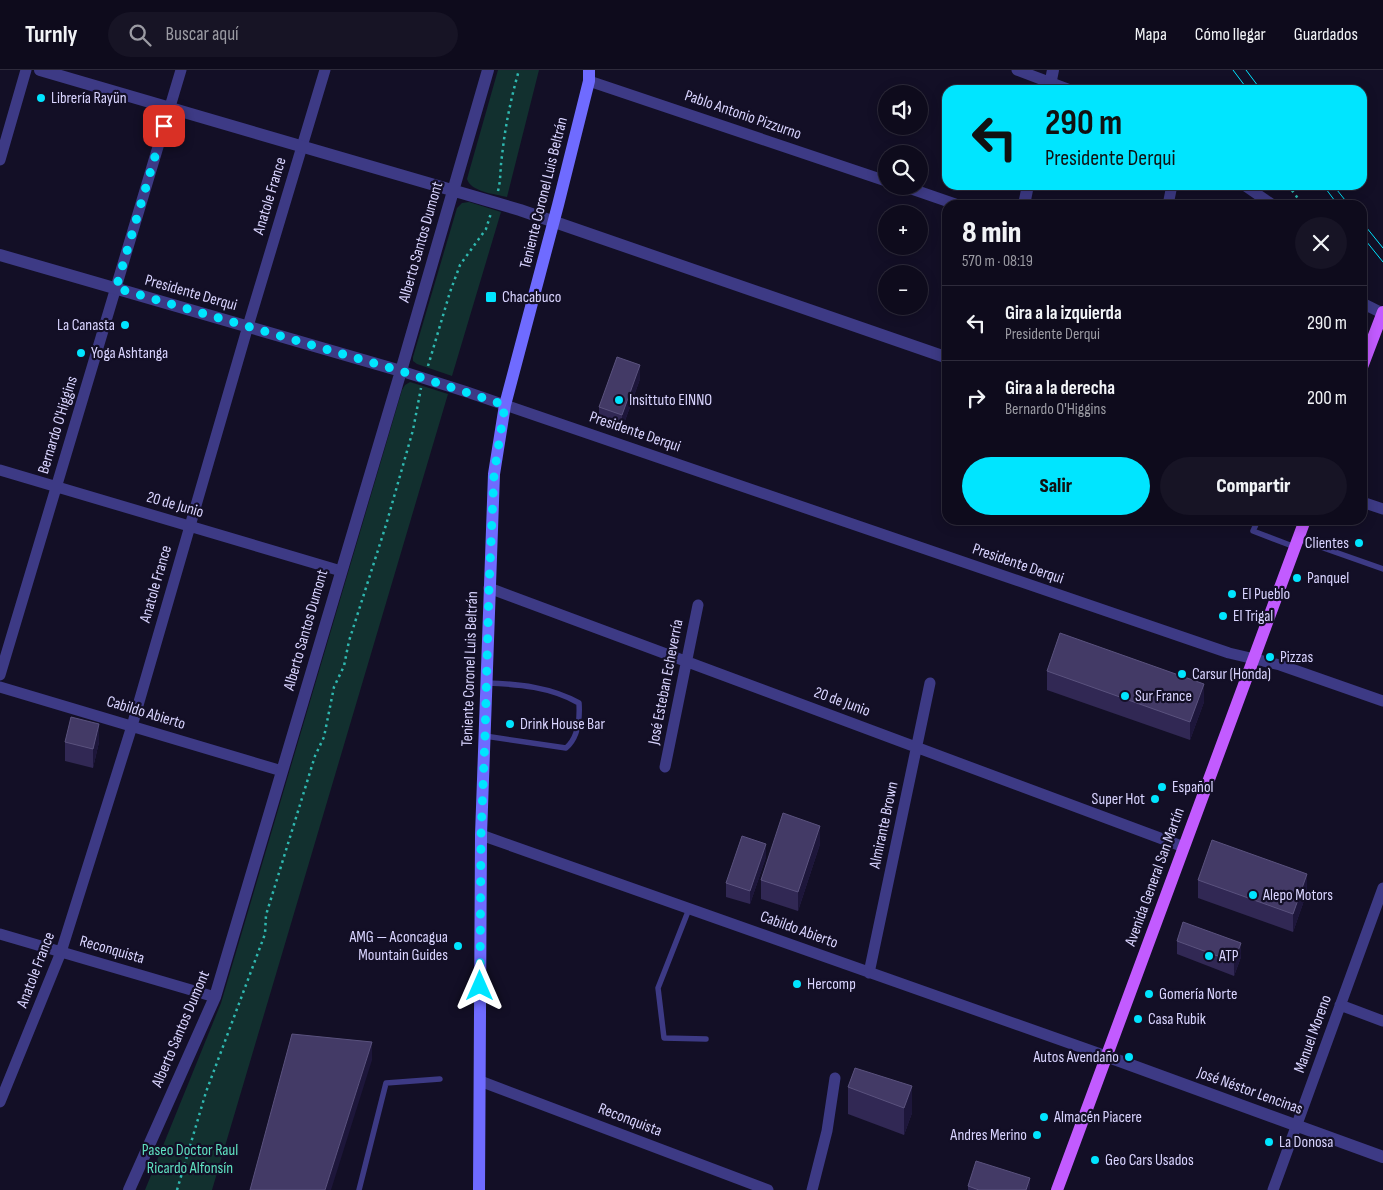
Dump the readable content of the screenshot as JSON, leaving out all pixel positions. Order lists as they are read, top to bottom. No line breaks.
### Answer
{"streets":{"main road":["Teniente Coronel Luis Beltrán","Avenida General San Martín"],"street":["Pablo Antonio Pizzurno","Anatole France","Alberto Santos Dumont","Presidente Derqui","Bernardo O'Higgins","20 de Junio","José Esteban Echeverría","Cabildo Abierto","Almirante Brown","Reconquista","Manuel Moreno","José Néstor Lencinas"]},"crossings":[["Pablo Antonio Pizzurno","Teniente Coronel Luis Beltrán"],["Teniente Coronel Luis Beltrán","Presidente Derqui"],["Teniente Coronel Luis Beltrán","20 de Junio"],["Teniente Coronel Luis Beltrán","Cabildo Abierto"],["Teniente Coronel Luis Beltrán","Reconquista"],["Anatole France","Presidente Derqui"],["Anatole France","20 de Junio"],["Anatole France","Cabildo Abierto"],["Anatole France","Reconquista"],["Alberto Santos Dumont","Presidente Derqui"],["Alberto Santos Dumont","20 de Junio"],["Alberto Santos Dumont","Cabildo Abierto"],["Alberto Santos Dumont","Reconquista"],["Presidente Derqui","Bernardo O'Higgins"],["Presidente Derqui","Avenida General San Martín"],["Bernardo O'Higgins","20 de Junio"],["20 de Junio","José Esteban Echeverría"],["20 de Junio","Almirante Brown"],["20 de Junio","Avenida General San Martín"],["Cabildo Abierto","Almirante Brown"],["Cabildo Abierto","Avenida General San Martín"],["Cabildo Abierto","José Néstor Lencinas"],["Avenida General San Martín","José Néstor Lencinas"],["Manuel Moreno","José Néstor Lencinas"]],"parks":["Paseo Doctor Raul Ricardo Alfonsín"],"places":{"other":["Librería Rayün","La Canasta","Yoga Ashtanga","Insittuto EINNO","Clientes","Panquel","El Pueblo","El Trigal","Pizzas","Carsur (Honda)","Sur France","Drink House Bar","Español","Super Hot","Alepo Motors","AMG — Aconcagua Mountain Guides","ATP","Hercomp","Gomería Norte","Casa Rubik","Autos Avendaño","Almacén Piacere","Andres Merino","La Donosa","Geo Cars Usados"],"transit":["Chacabuco"]},"page":{"header":"Turnly","search":"Buscar aquí","nav":["Mapa","Cómo llegar","Guardados"],"map_buttons":["+","−"],"turn":["290 m","Presidente Derqui"],"heading":["8 min","570 m · 08:19"],"list":[{"name":"Gira a la izquierda","note":"Presidente Derqui","value":"290 m"},{"name":"Gira a la derecha","note":"Bernardo O'Higgins","value":"200 m"}],"buttons":["Salir","Compartir"]}}
